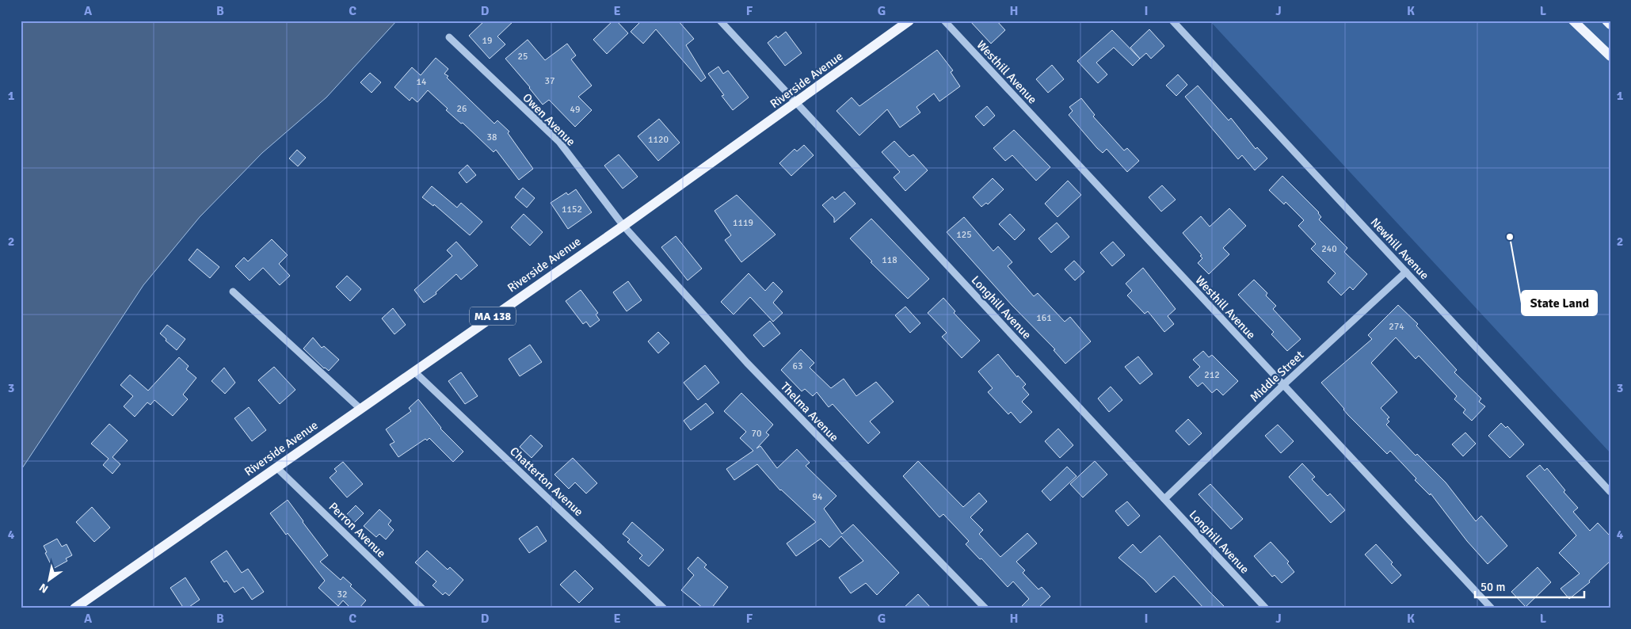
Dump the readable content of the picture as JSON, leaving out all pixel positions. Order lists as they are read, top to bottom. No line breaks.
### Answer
{"streets":{"main road":["Riverside Avenue","MA 138"],"street":["Westhill Avenue","Owen Avenue","Newhill Avenue","Longhill Avenue","Middle Street","Thelma Avenue","Chatterton Avenue","Perron Avenue"]},"crossings":[["Westhill Avenue","Middle Street"],["Riverside Avenue","Owen Avenue"],["Riverside Avenue","Longhill Avenue"],["Riverside Avenue","Thelma Avenue"],["Riverside Avenue","Chatterton Avenue"],["Riverside Avenue","Perron Avenue"],["Owen Avenue","Thelma Avenue"],["Newhill Avenue","Middle Street"],["Longhill Avenue","Middle Street"]],"places":["State Land"],"house_numbers":["19","25","37","14","26","49","38","1120","1152","1119","125","240","118","161","274","63","212","70","94","32"],"scale_bar":"50 m","north":"bottom left","grid":{"columns":["A","B","C","D","E","F","G","H","I","J","K","L"],"rows":["1","2","3","4"]}}
